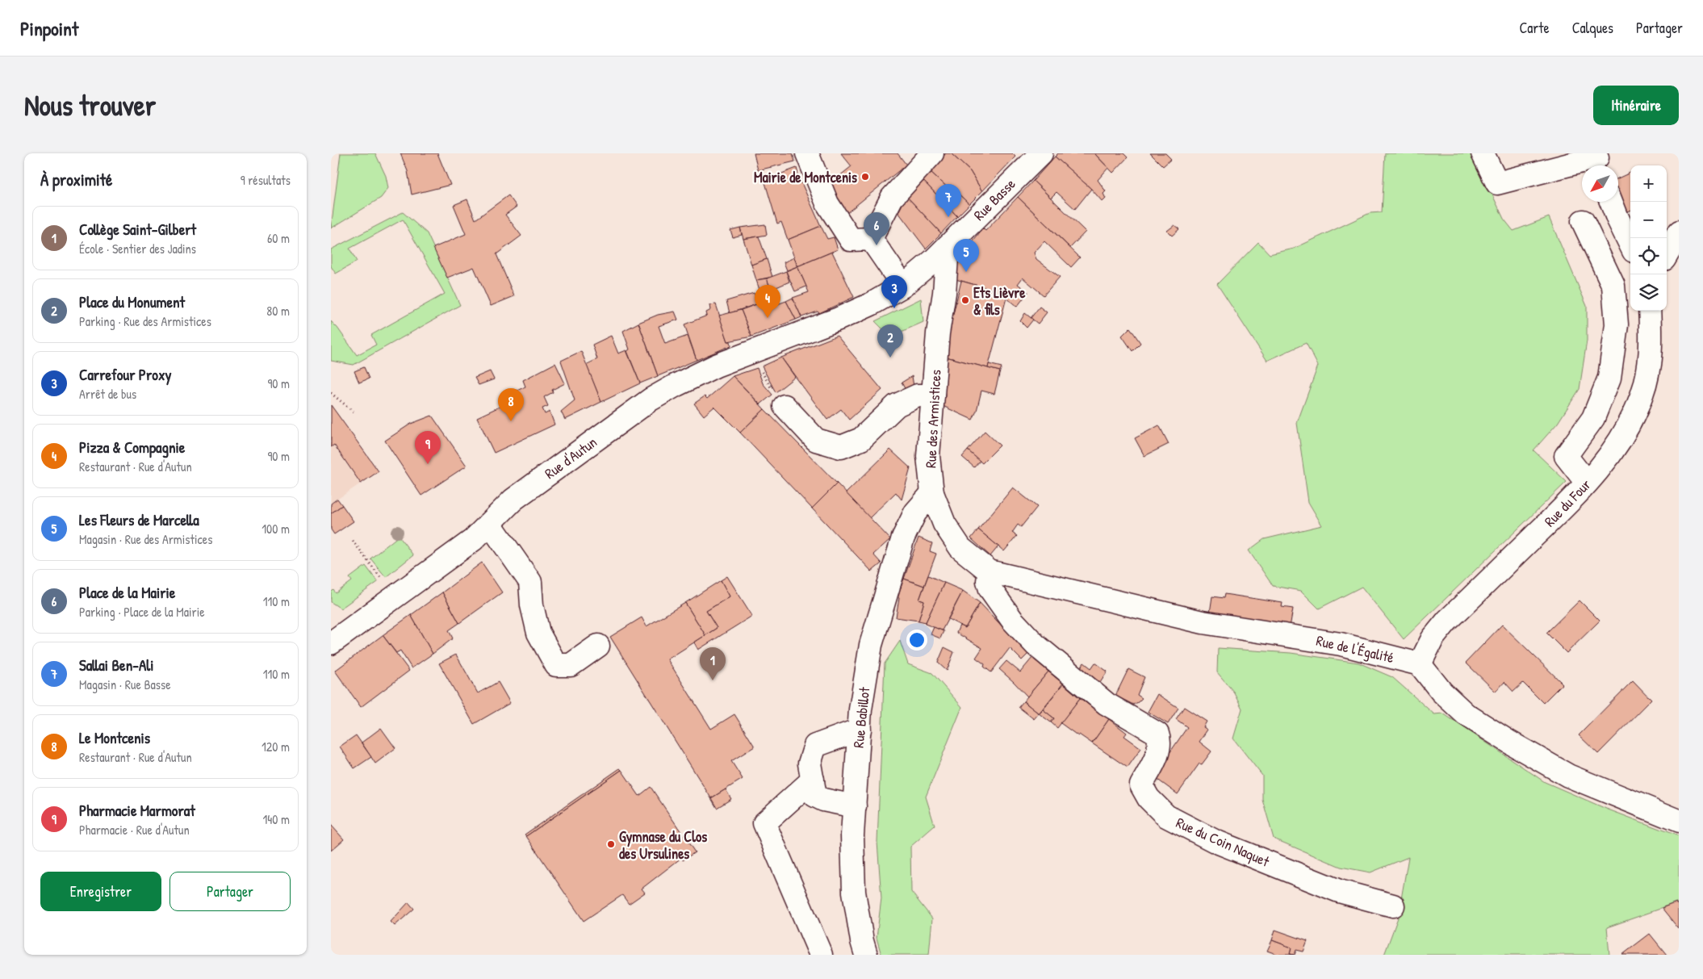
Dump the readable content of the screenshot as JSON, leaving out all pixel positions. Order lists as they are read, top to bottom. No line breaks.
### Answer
{"streets":{"street":["Rue Basse","Rue des Armistices","Rue d'Autun","Rue du Four","Rue de l'Égalité","Rue Babillot","Rue du Coin Naquet"]},"crossings":[["Rue Basse","Rue des Armistices"],["Rue Basse","Rue d'Autun"],["Rue des Armistices","Rue de l'Égalité"],["Rue des Armistices","Rue Babillot"],["Rue des Armistices","Rue du Coin Naquet"],["Rue du Four","Rue de l'Égalité"],["Rue de l'Égalité","Rue du Coin Naquet"]],"places":["Mairie de Montcenis","Ets Lièvre & fils","Gymnase du Clos des Ursulines"],"north":"bottom left","page":{"header":"Pinpoint","nav":["Carte","Calques","Partager"],"buttons":["Itinéraire",["Enregistrer","Partager"]],"title":"Nous trouver","heading":["À proximité","9 résultats"],"map_buttons":["+","−"],"pins":["7","6","5","3","4","2","8","9","1"],"list":[{"mark":"1","name":"Collège Saint-Gilbert","note":"École · Sentier des Jadins","value":"60 m"},{"mark":"2","name":"Place du Monument","note":"Parking · Rue des Armistices","value":"80 m"},{"mark":"3","name":"Carrefour Proxy","note":"Arrêt de bus","value":"90 m"},{"mark":"4","name":"Pizza & Compagnie","note":"Restaurant · Rue d'Autun","value":"90 m"},{"mark":"5","name":"Les Fleurs de Marcella","note":"Magasin · Rue des Armistices","value":"100 m"},{"mark":"6","name":"Place de la Mairie","note":"Parking · Place de la Mairie","value":"110 m"},{"mark":"7","name":"Sallai Ben-Ali","note":"Magasin · Rue Basse","value":"110 m"},{"mark":"8","name":"Le Montcenis","note":"Restaurant · Rue d'Autun","value":"120 m"},{"mark":"9","name":"Pharmacie Marmorat","note":"Pharmacie · Rue d'Autun","value":"140 m"}]}}
